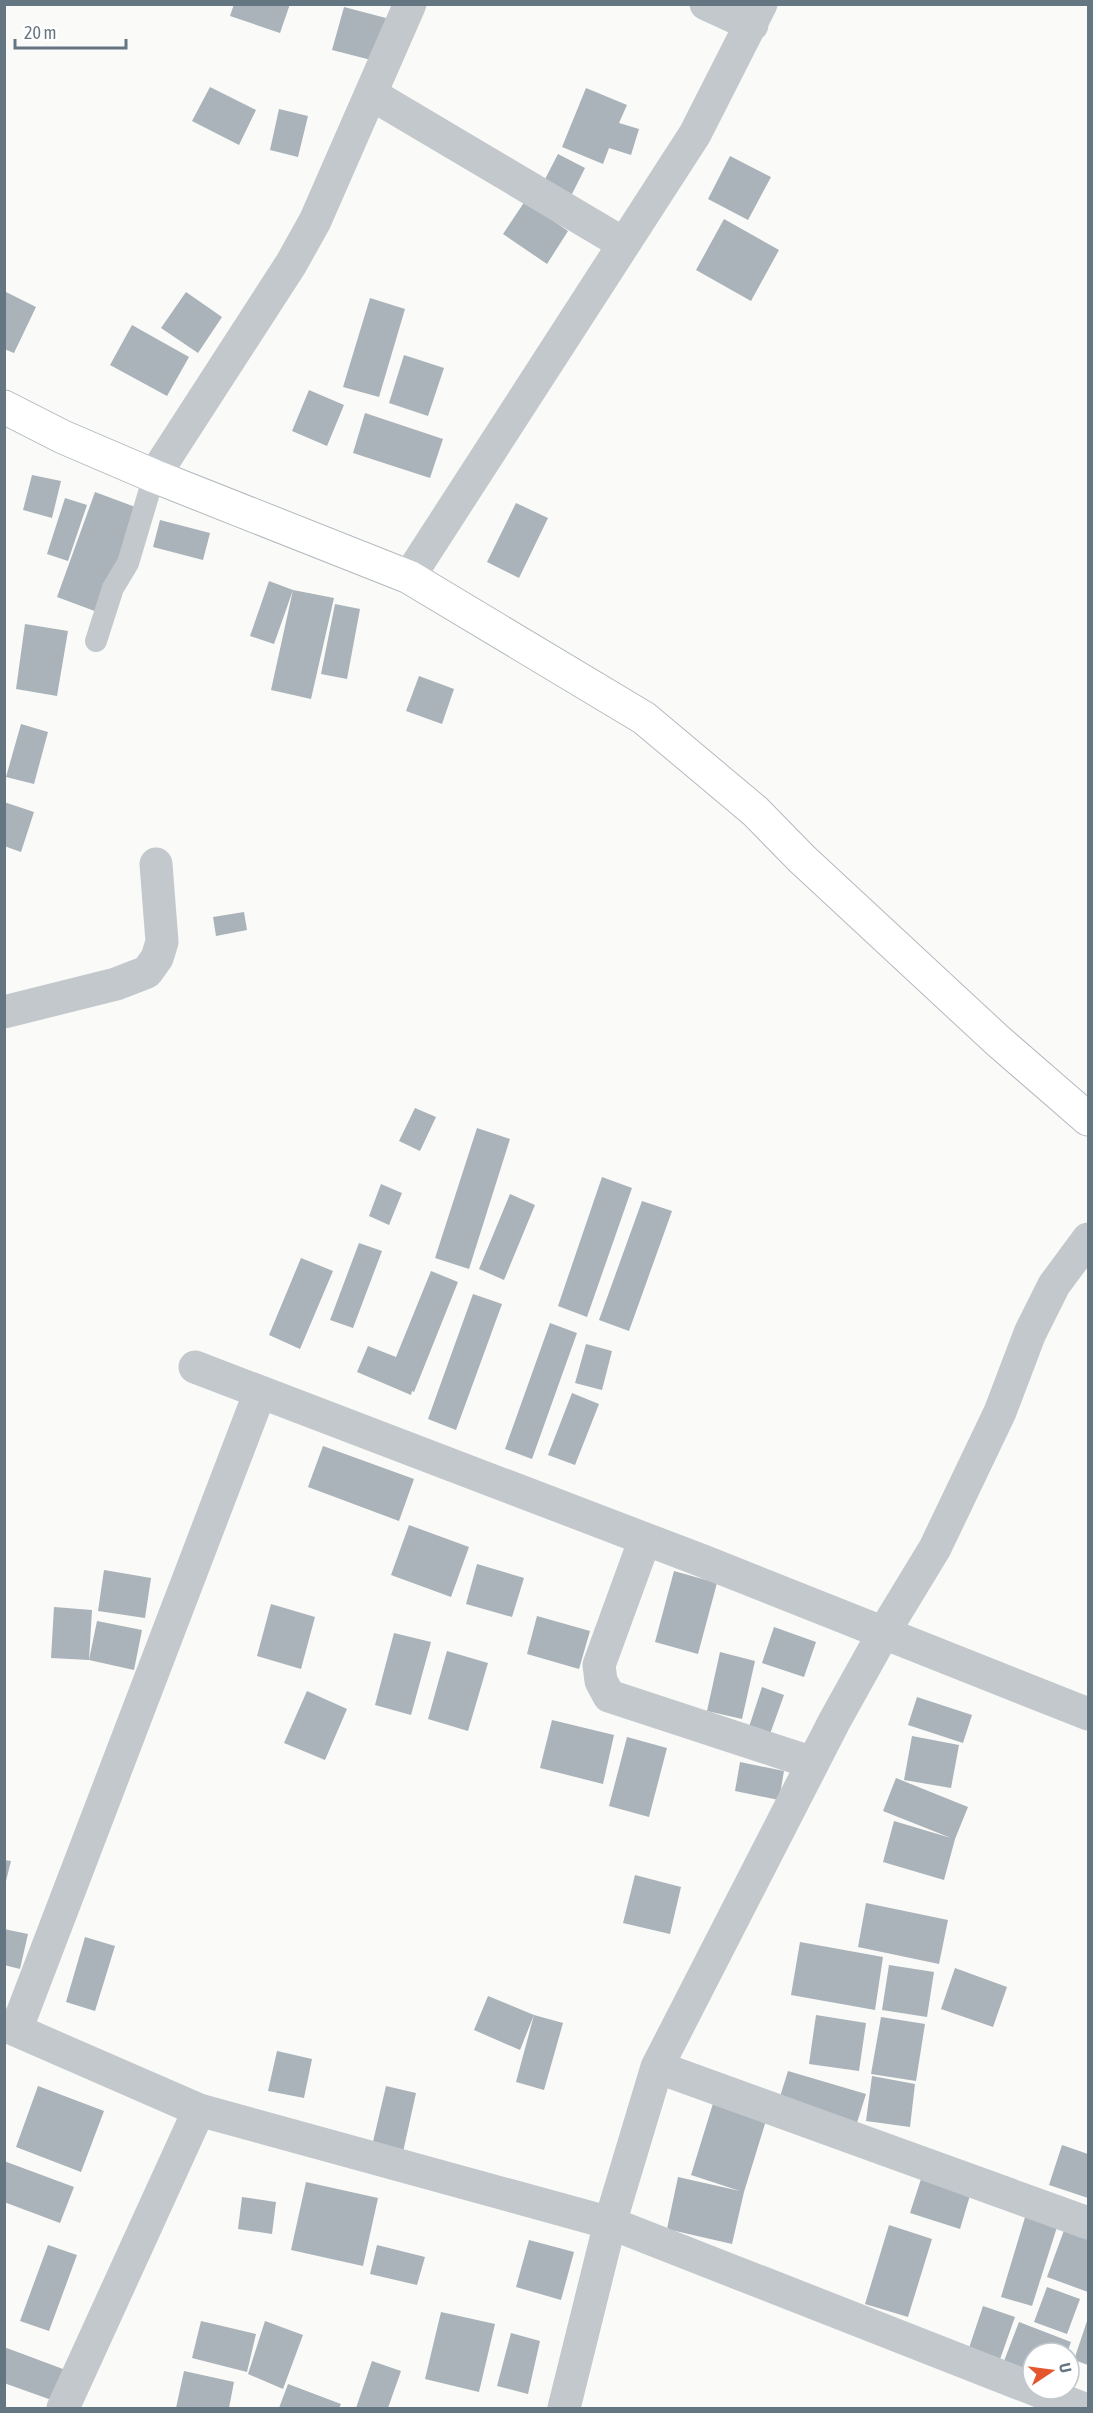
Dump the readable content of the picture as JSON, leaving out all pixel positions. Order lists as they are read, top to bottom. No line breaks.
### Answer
{"scale_bar":"20 m","north":"right"}
